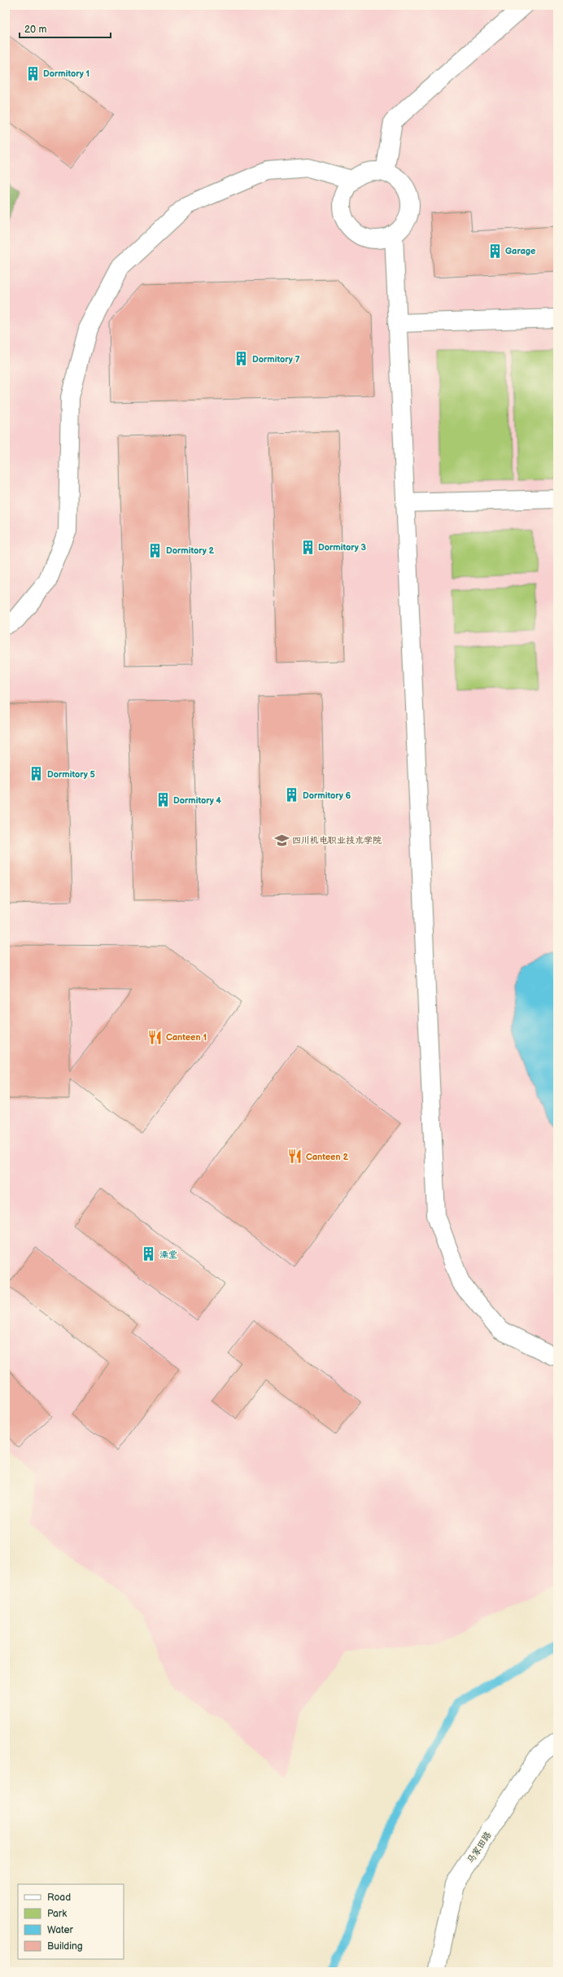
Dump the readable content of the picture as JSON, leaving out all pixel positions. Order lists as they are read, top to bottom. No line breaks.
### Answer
{"streets":{"street":["马家田路"]},"places":{"building":["Dormitory 1","Garage","Dormitory 7","Dormitory 3","Dormitory 2","Dormitory 5","Dormitory 6","Dormitory 4","澡堂"],"school or university":["四川机电职业技术学院"],"restaurant":["Canteen 1","Canteen 2"]},"legend":["Road","Park","Water","Building"],"scale_bar":"20 m"}
